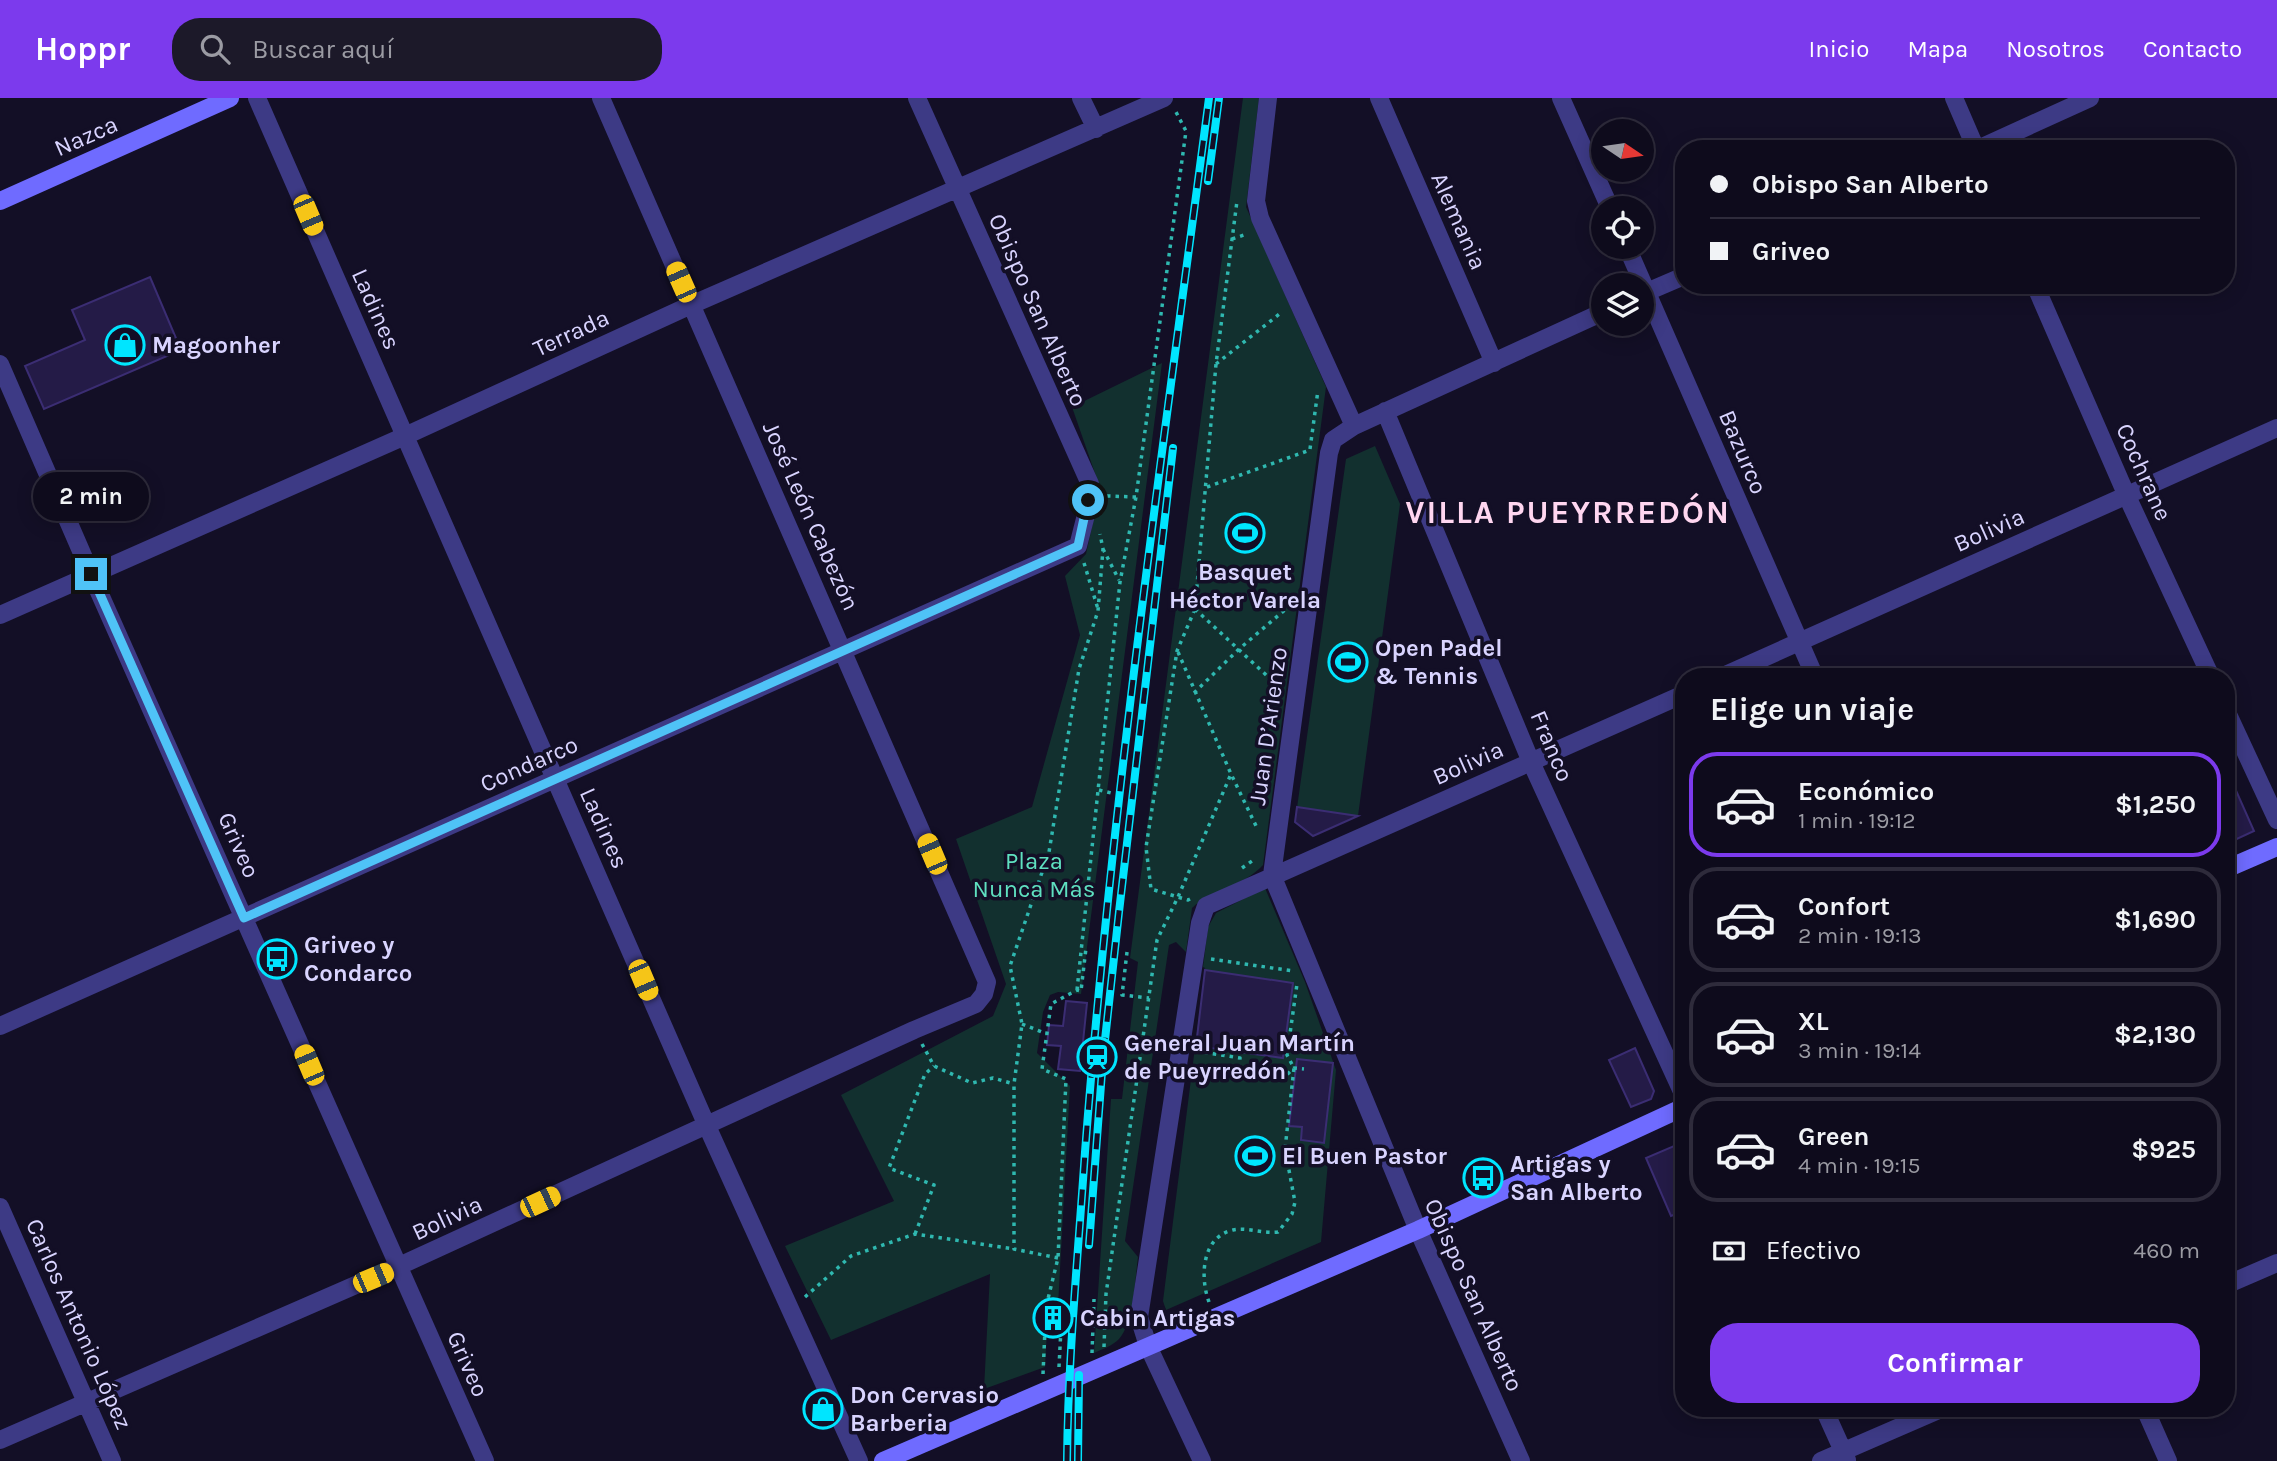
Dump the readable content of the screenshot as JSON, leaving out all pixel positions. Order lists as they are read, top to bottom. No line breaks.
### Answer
{"streets":{"street":["Nazca","Alemania","Ladines","Obispo San Alberto","Terrada","Bazurco","Cochrane","José León Cabezón","Bolivia","Juan D’Arienzo","Franco","Condarco","Griveo","Carlos Antonio López"]},"crossings":[["Ladines","Terrada"],["Ladines","Bolivia"],["Ladines","Condarco"],["Obispo San Alberto","Terrada"],["Obispo San Alberto","Bolivia"],["Obispo San Alberto","Juan D’Arienzo"],["Terrada","José León Cabezón"],["Terrada","Griveo"],["Bazurco","Bolivia"],["Cochrane","Bolivia"],["José León Cabezón","Bolivia"],["José León Cabezón","Condarco"],["Bolivia","Juan D’Arienzo"],["Bolivia","Franco"],["Bolivia","Griveo"],["Bolivia","Carlos Antonio López"],["Condarco","Griveo"]],"districts":["VILLA PUEYRREDÓN"],"parks":["Plaza Nunca Más"],"places":{"shop":["Magoonher","Don Cervasio Barberia"],"sports":["Basquet Héctor Varela","Open Padel & Tennis","El Buen Pastor"],"bus stop":["Griveo y Condarco","Artigas y San Alberto"],"station":["General Juan Martín de Pueyrredón"],"building":["Cabin Artigas"]},"north":"right","page":{"header":"Hoppr","search":"Buscar aquí","nav":["Inicio","Mapa","Nosotros","Contacto"],"banner":["Obispo San Alberto","Griveo"],"bubble":"2 min","heading":"Elige un viaje","list":[{"name":"Económico","note":"1 min · 19:12","value":"$1,250"},{"name":"Confort","note":"2 min · 19:13","value":"$1,690"},{"name":"XL","note":"3 min · 19:14","value":"$2,130"},{"name":"Green","note":"4 min · 19:15","value":"$925"}],"pay":["Efectivo","460 m"],"buttons":"Confirmar"}}
